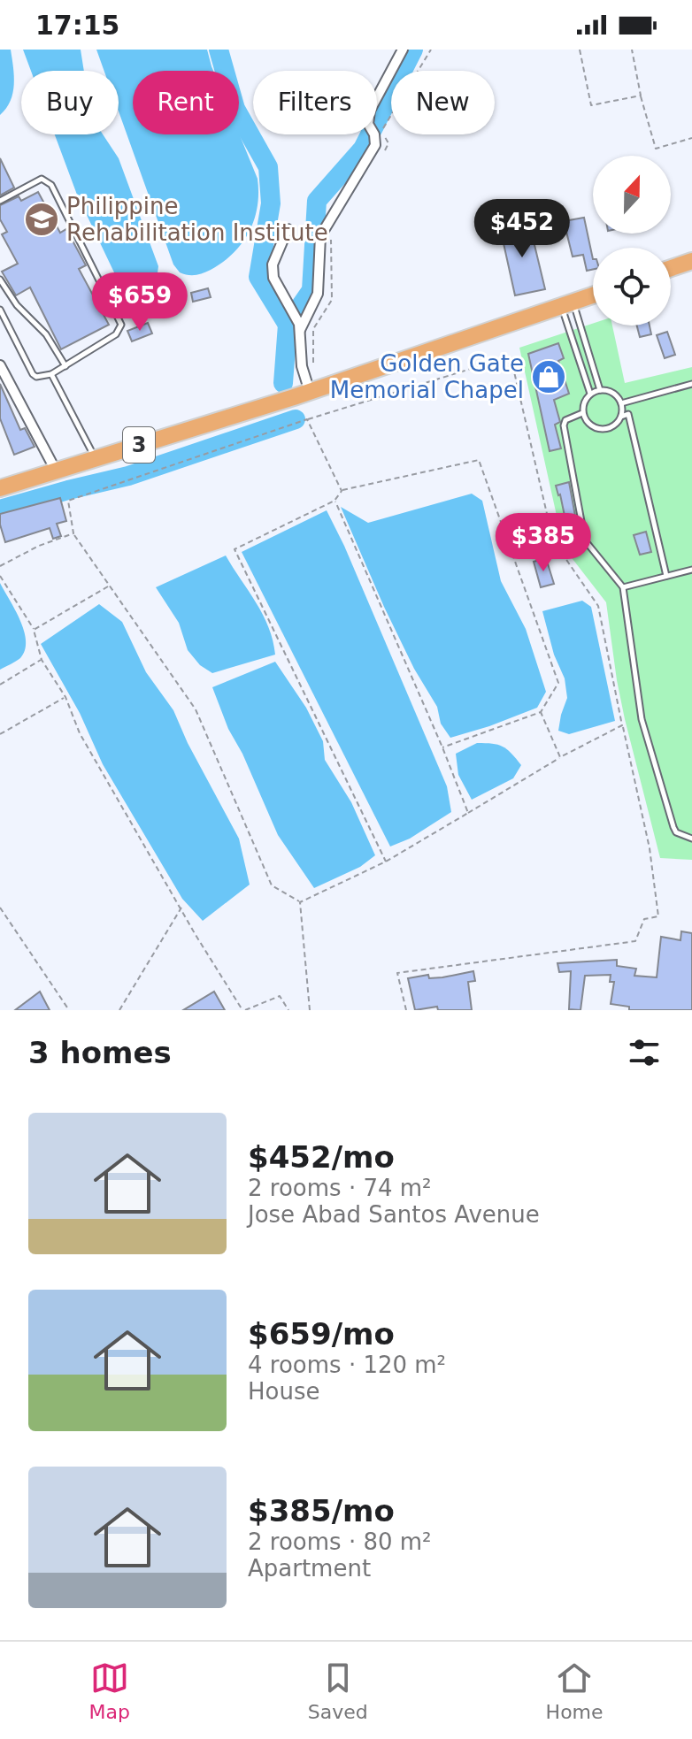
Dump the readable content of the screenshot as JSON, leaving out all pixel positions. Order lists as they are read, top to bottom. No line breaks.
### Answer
{"streets":{"highway":["3"]},"places":{"school or university":["Philippine Rehabilitation Institute"],"shop":["Golden Gate Memorial Chapel"]},"north":"top","page":{"status":"17:15","chip":["Buy","Rent","Filters","New"],"price":["$452","$659","$385"],"heading":"3 homes","list":[{"name":"$452/mo","note":"2 rooms · 74 m² · Jose Abad Santos Avenue"},{"name":"$659/mo","note":"4 rooms · 120 m² · House"},{"name":"$385/mo","note":"2 rooms · 80 m² · Apartment"}],"tabs":["Map","Saved","Home"]}}
